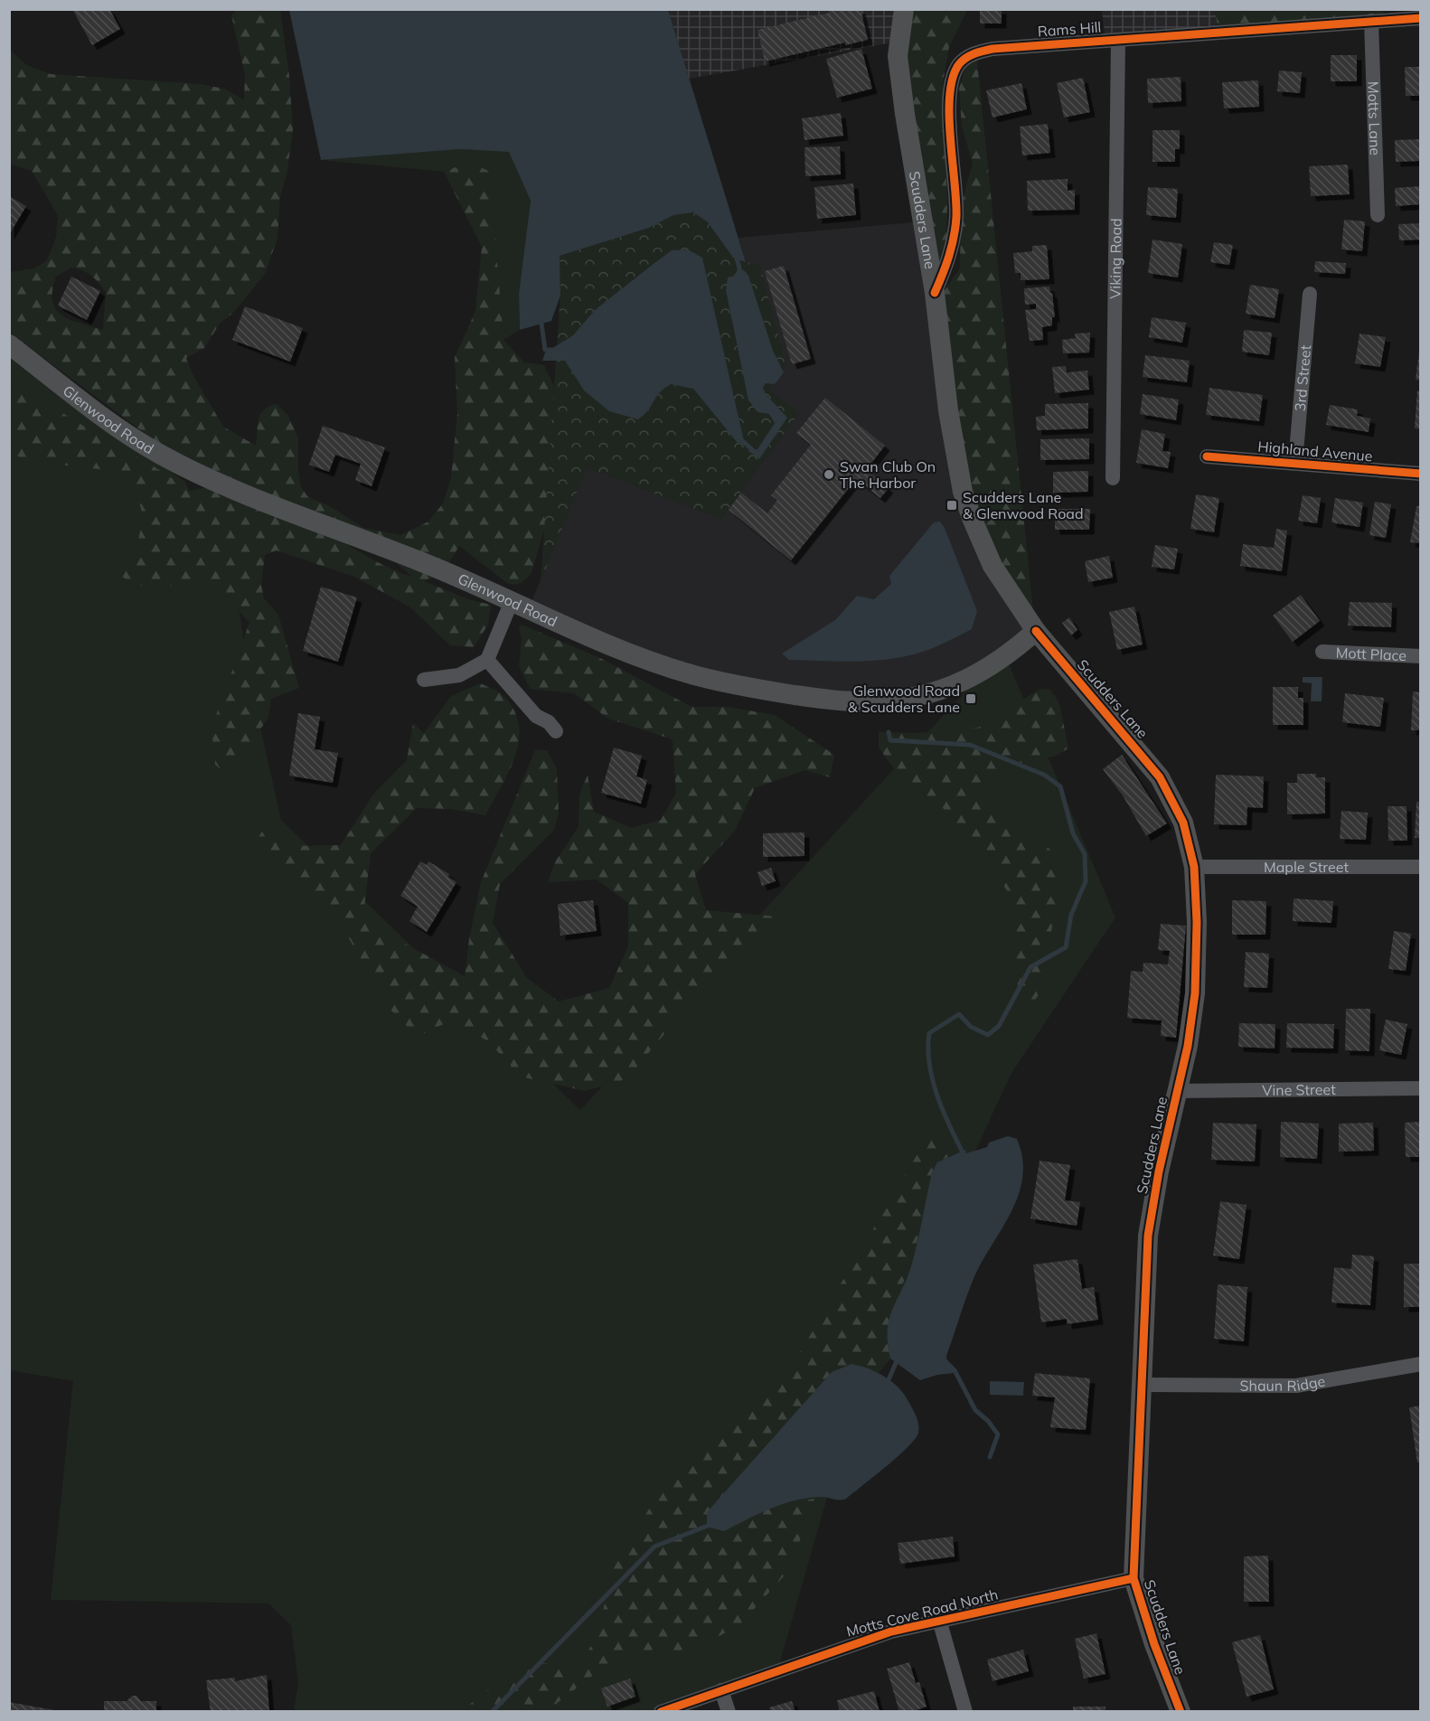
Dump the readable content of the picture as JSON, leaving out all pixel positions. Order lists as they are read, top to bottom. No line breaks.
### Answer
{"streets":{"main road":["Scudders Lane","Glenwood Road"],"street":["Rams Hill","Motts Lane","Viking Road","3rd Street","Highland Avenue","Mott Place","Maple Street","Vine Street","Shaun Ridge","Motts Cove Road North"]},"crossings":[["Rams Hill","Motts Lane"],["Rams Hill","Scudders Lane"],["Rams Hill","Viking Road"],["Scudders Lane","Glenwood Road"],["Scudders Lane","Maple Street"],["Scudders Lane","Vine Street"],["Scudders Lane","Shaun Ridge"],["Scudders Lane","Motts Cove Road North"],["3rd Street","Highland Avenue"]],"places":{"other":["Swan Club On The Harbor"],"transit":["Scudders Lane & Glenwood Road","Glenwood Road & Scudders Lane"]}}
